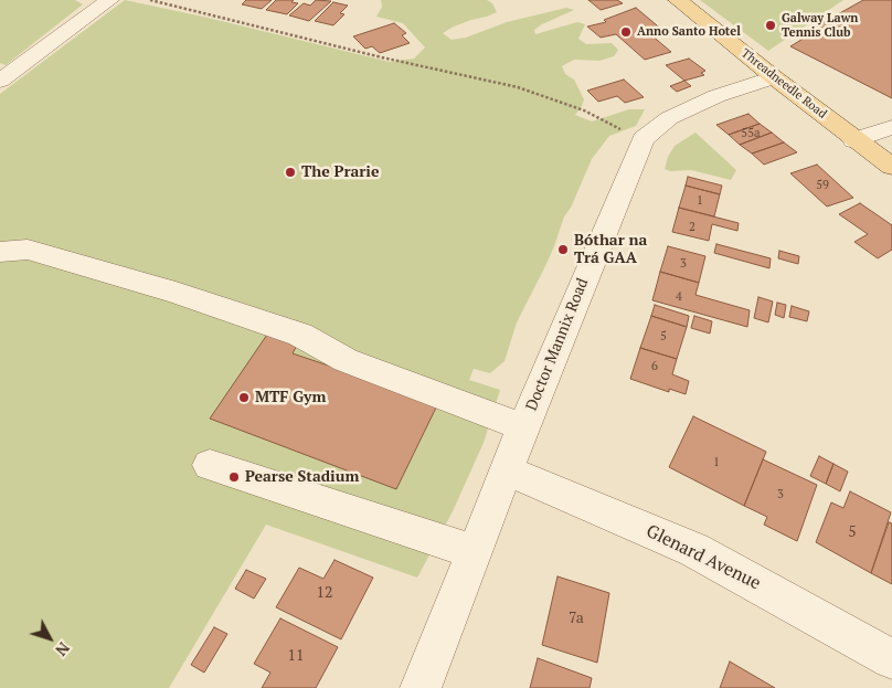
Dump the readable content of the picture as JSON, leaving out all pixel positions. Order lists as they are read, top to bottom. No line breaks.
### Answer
{"streets":{"main road":["Threadneedle Road"],"street":["Doctor Mannix Road","Glenard Avenue"]},"crossings":[["Threadneedle Road","Doctor Mannix Road"],["Doctor Mannix Road","Glenard Avenue"]],"places":["Galway Lawn Tennis Club","Anno Santo Hotel","The Prarie","Bóthar na Trá GAA","MTF Gym","Pearse Stadium"],"house_numbers":["55a","59","1","2","3","4","5","6","1","3","5","12","7a","11"],"north":"bottom right"}
